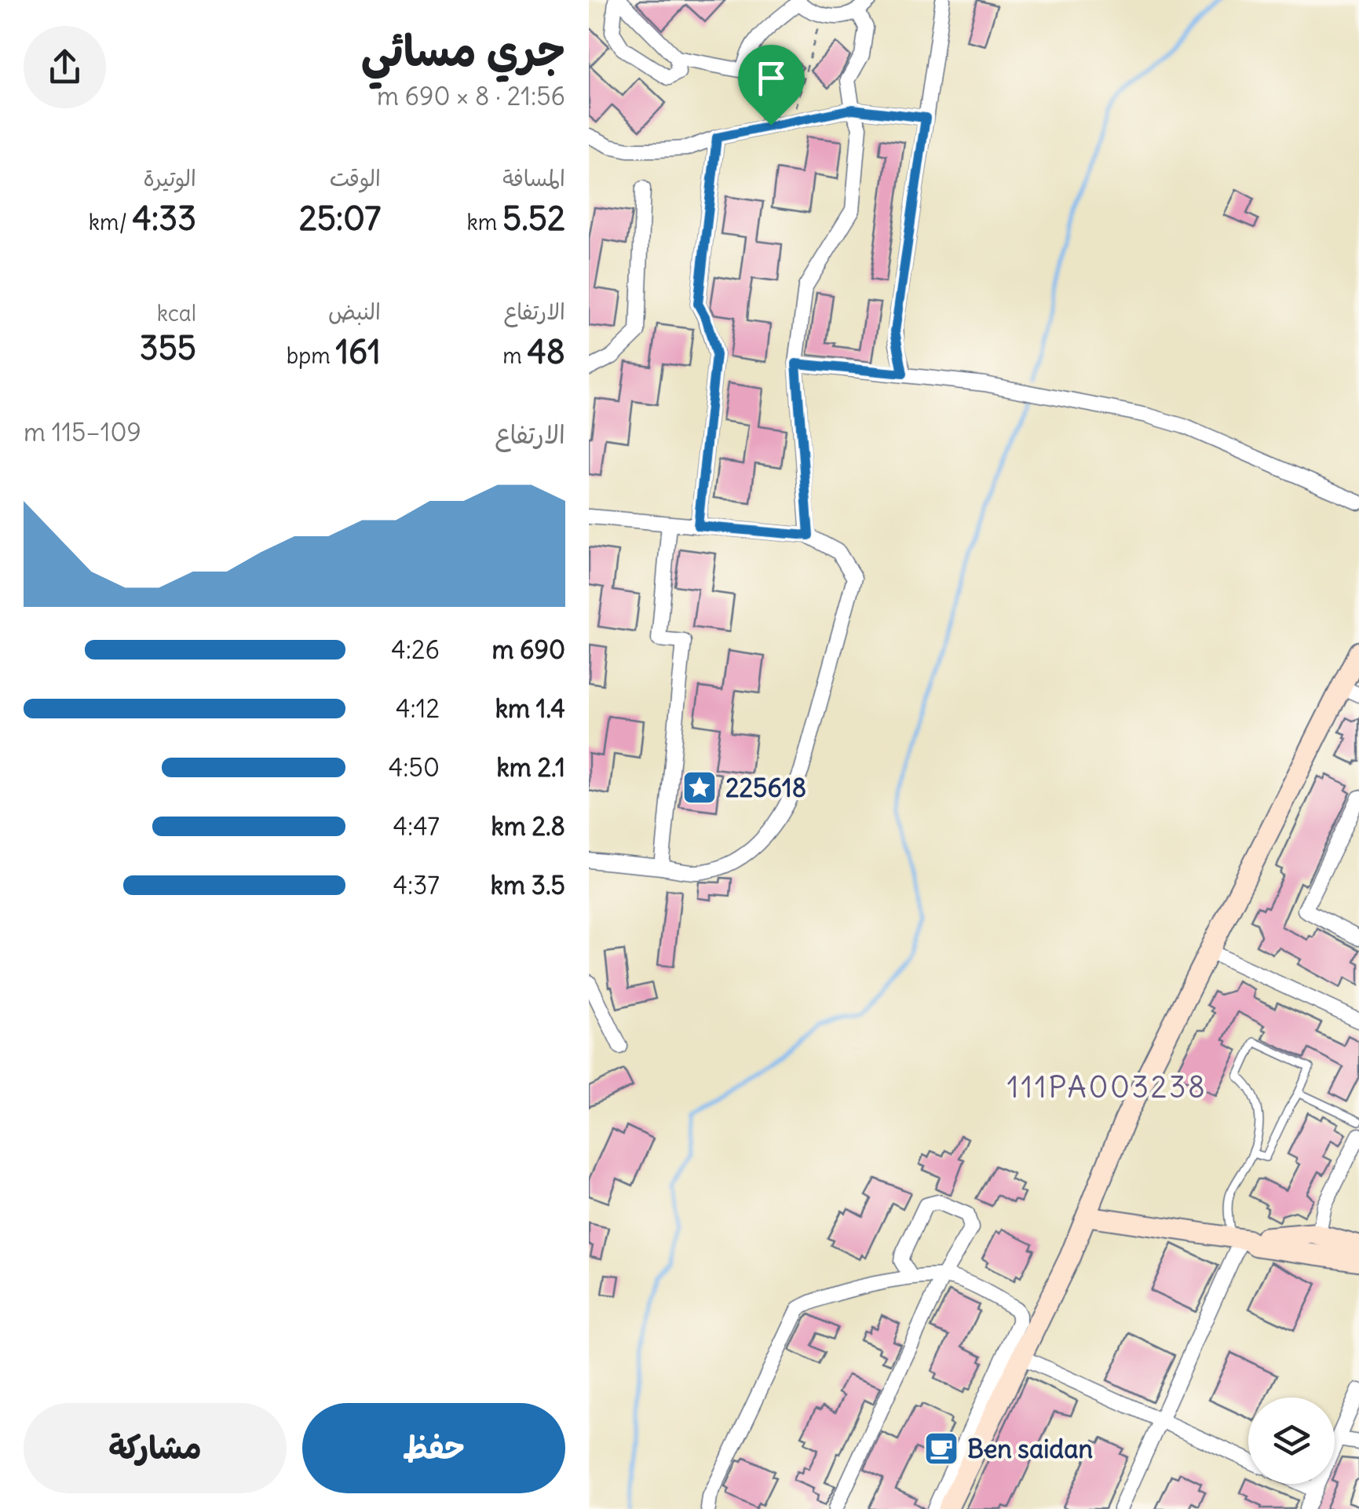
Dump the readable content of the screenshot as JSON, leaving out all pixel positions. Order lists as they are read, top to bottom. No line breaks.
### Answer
{"districts":["111PA003238"],"places":{"place":["225618"],"cafe":["Ben saidan"]},"page":{"heading":["جري مسائي","21:56 · 8 × 690 m"],"stats":[["المسافة","5.52 km"],["الوقت","25:07"],["الوتيرة","4:33 /km"],["الارتفاع","48 m"],["النبض","161 bpm"],["kcal","355"]],"chart":["الارتفاع","109–115 m"],"list":[{"name":"690 m","note":"4:26"},{"name":"1.4 km","note":"4:12"},{"name":"2.1 km","note":"4:50"},{"name":"2.8 km","note":"4:47"},{"name":"3.5 km","note":"4:37"}],"buttons":["حفظ","مشاركة"]}}
